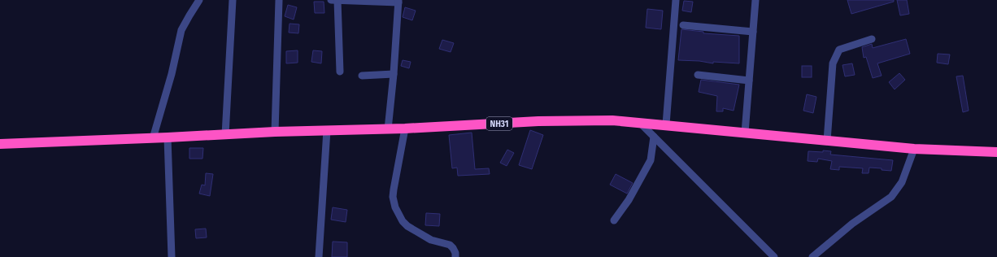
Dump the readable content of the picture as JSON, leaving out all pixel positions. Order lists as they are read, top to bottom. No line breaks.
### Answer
{"streets":{"highway":["NH31"]}}
